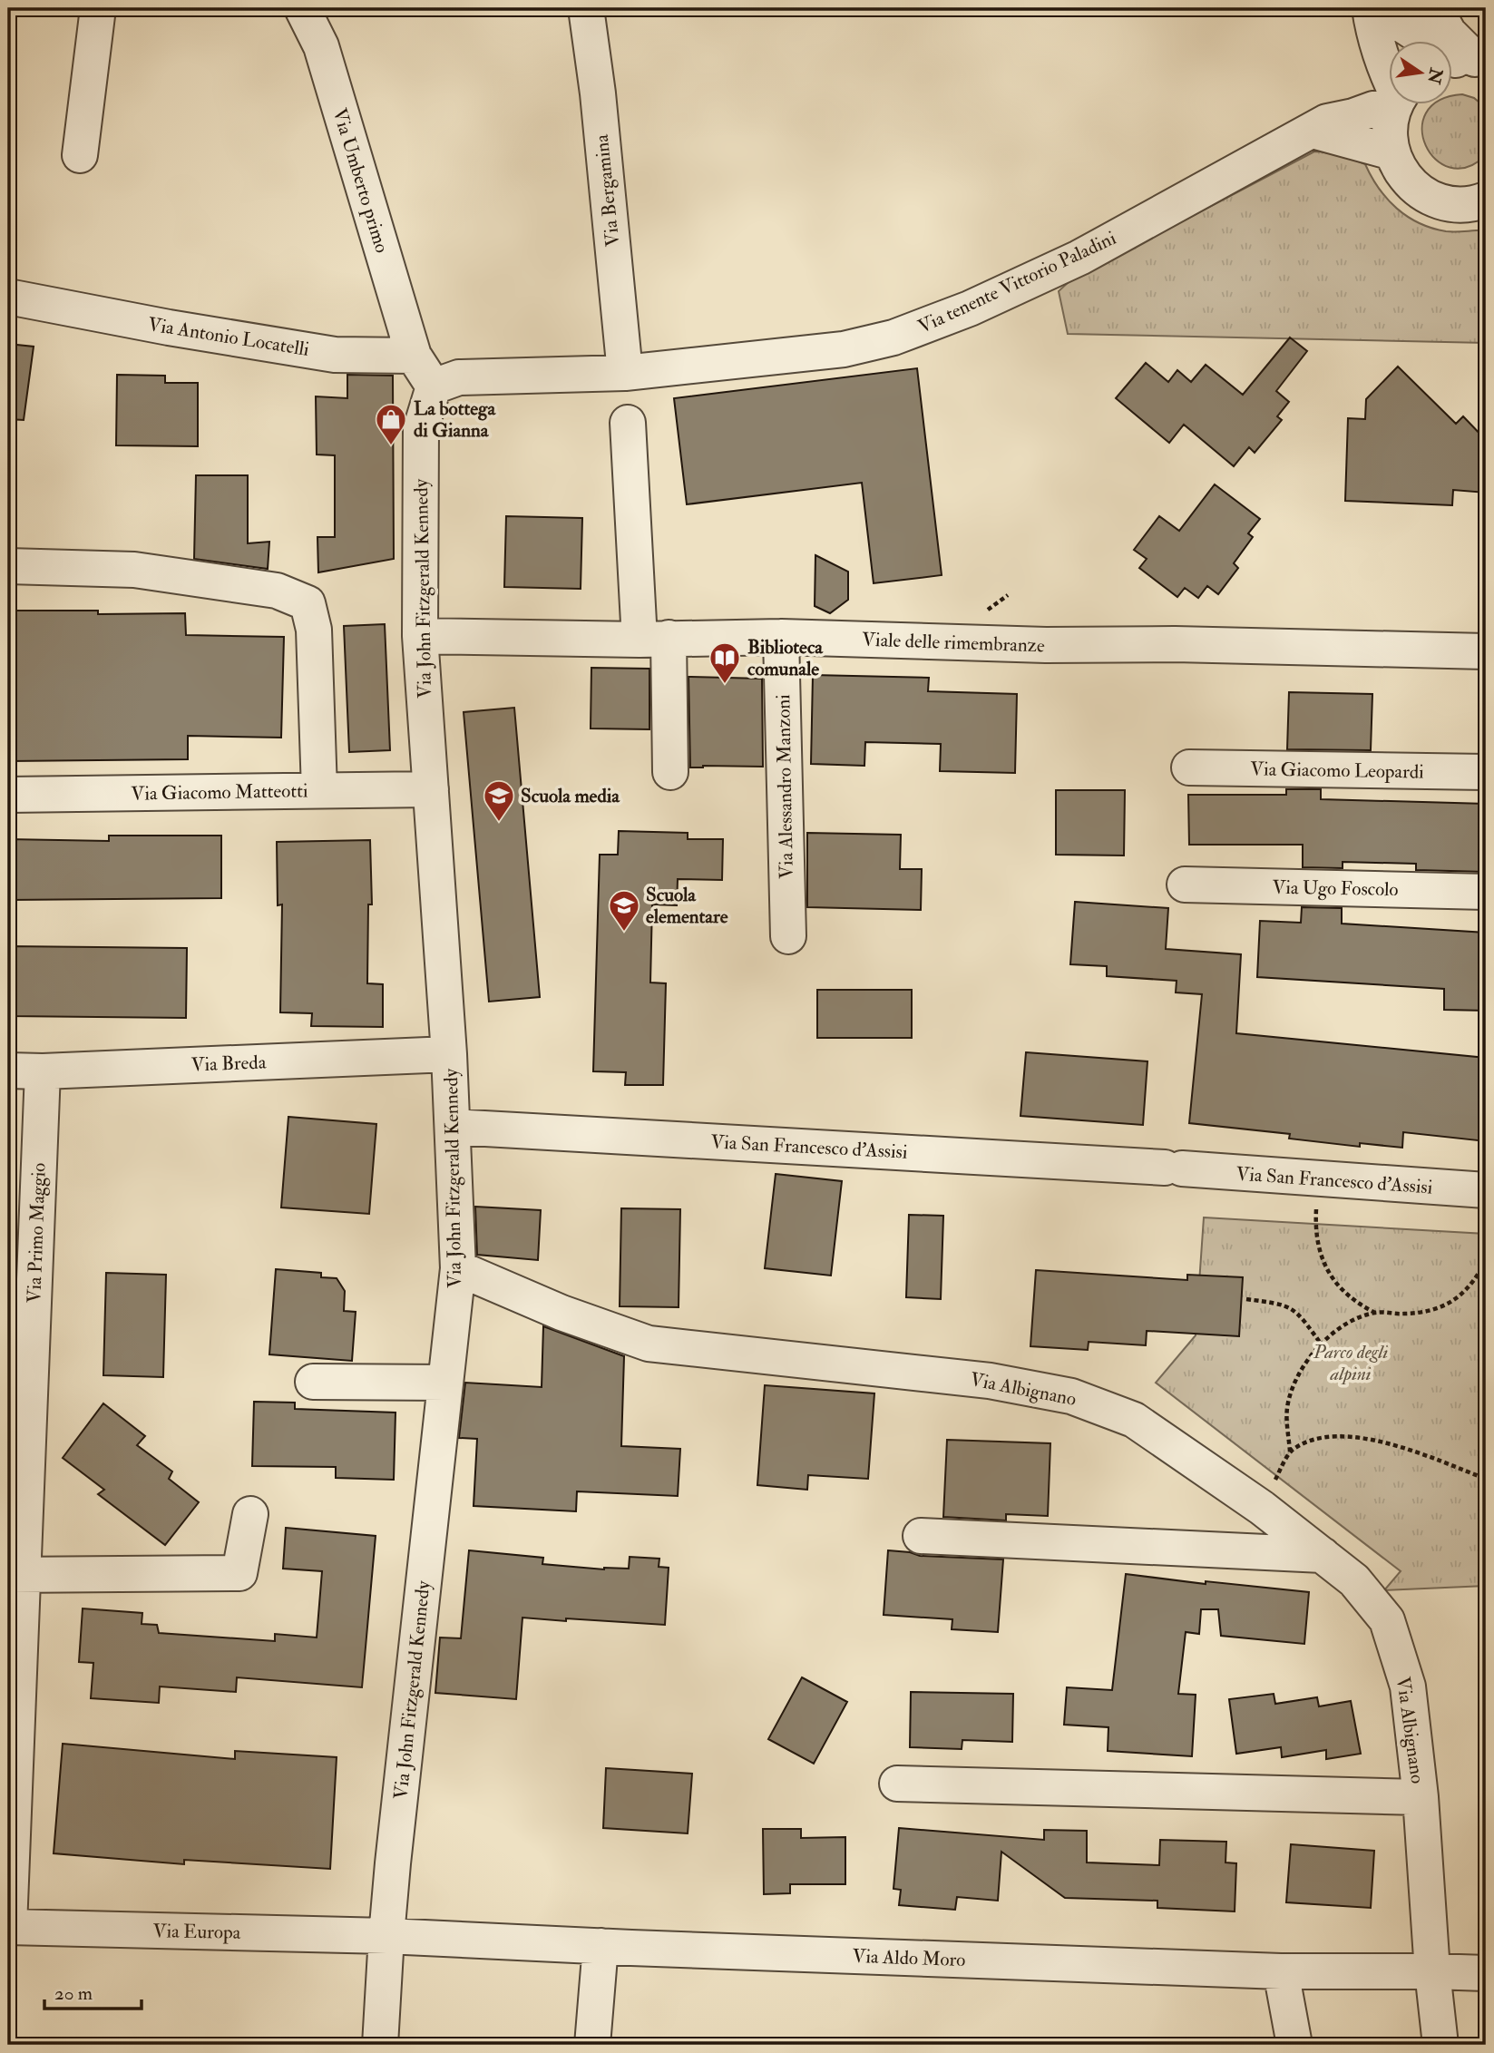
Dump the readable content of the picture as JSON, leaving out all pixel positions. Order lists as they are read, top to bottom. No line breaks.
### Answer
{"streets":{"street":["Via Umberto primo","Via Bergamina","Via tenente Vittorio Paladini","Via Antonio Locatelli","Via John Fitzgerald Kennedy","Viale delle rimembranze","Via Giacomo Leopardi","Via Alessandro Manzoni","Via Giacomo Matteotti","Via Ugo Foscolo","Via Breda","Via San Francesco d'Assisi","Via Primo Maggio","Via Albignano","Via Europa","Via Aldo Moro"]},"crossings":[["Via Umberto primo","Via Antonio Locatelli"],["Via Bergamina","Via tenente Vittorio Paladini"],["Via tenente Vittorio Paladini","Via John Fitzgerald Kennedy"],["Via John Fitzgerald Kennedy","Viale delle rimembranze"],["Via John Fitzgerald Kennedy","Via Giacomo Matteotti"],["Via John Fitzgerald Kennedy","Via Breda"],["Via John Fitzgerald Kennedy","Via San Francesco d'Assisi"],["Via John Fitzgerald Kennedy","Via Albignano"],["Via John Fitzgerald Kennedy","Via Europa"],["Via John Fitzgerald Kennedy","Via Aldo Moro"],["Viale delle rimembranze","Via Alessandro Manzoni"],["Via Breda","Via Primo Maggio"],["Via Primo Maggio","Via Europa"],["Via Albignano","Via Aldo Moro"],["Via Europa","Via Aldo Moro"]],"parks":["Parco degli alpini"],"places":{"shop":["La bottega di Gianna"],"library":["Biblioteca comunale"],"school or university":["Scuola media","Scuola elementare"]},"scale_bar":"20 m","north":"right"}
